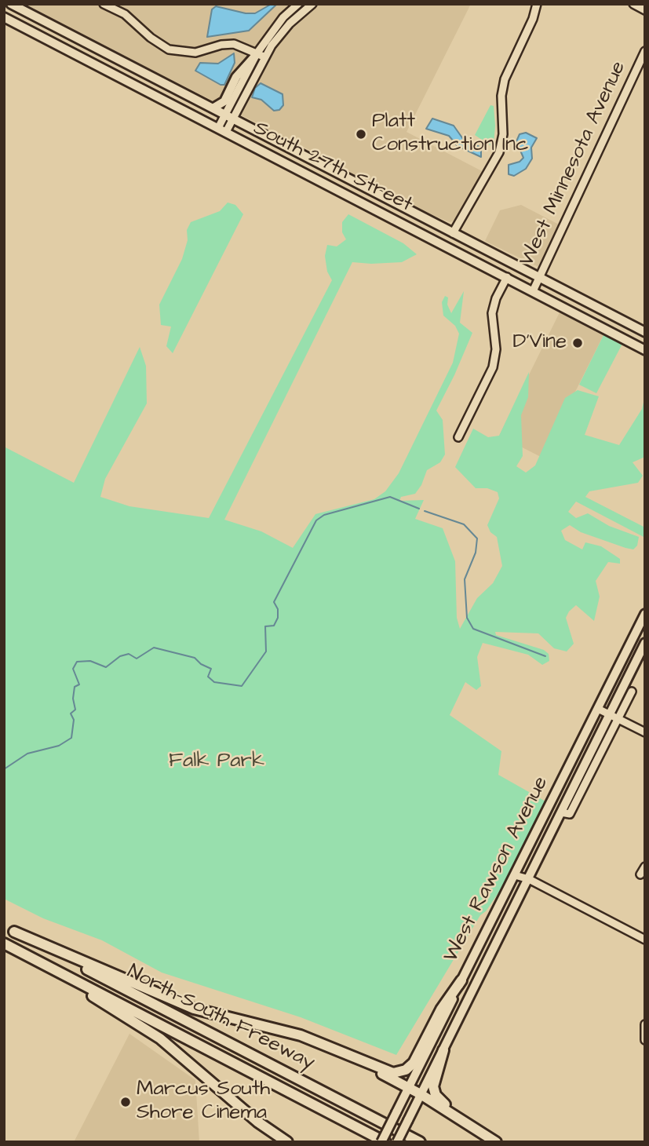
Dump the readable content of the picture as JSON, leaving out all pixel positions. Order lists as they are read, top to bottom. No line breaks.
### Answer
{"streets":{"highway":["North-South Freeway"],"main road":["South 27th Street","West Rawson Avenue"],"street":["West Minnesota Avenue"]},"crossings":[["West Minnesota Avenue","South 27th Street"]],"parks":["Falk Park"],"places":["Platt Construction Inc","D'Vine","Marcus South Shore Cinema"]}
